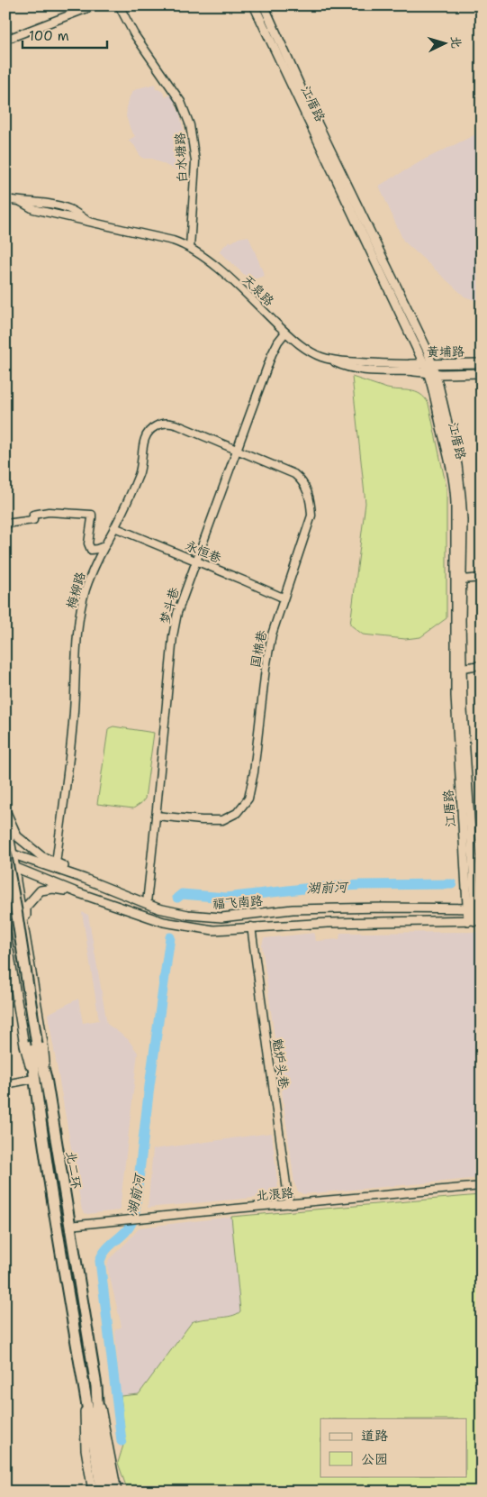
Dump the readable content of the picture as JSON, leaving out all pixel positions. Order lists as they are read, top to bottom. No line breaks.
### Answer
{"streets":{"highway":["北二环"],"main road":["江厝路","黄埔路","福飞南路"],"street":["白水塘路","天泉路","永恒巷","梅柳路","梦斗巷","国棉巷","魁炉头巷","北浪路"]},"crossings":[["江厝路","黄埔路"],["江厝路","福飞南路"],["白水塘路","天泉路"],["天泉路","黄埔路"],["天泉路","梦斗巷"],["永恒巷","梅柳路"],["永恒巷","梦斗巷"],["永恒巷","国棉巷"],["梅柳路","梦斗巷"],["梅柳路","国棉巷"],["梦斗巷","国棉巷"],["梦斗巷","福飞南路"],["福飞南路","魁炉头巷"],["福飞南路","北二环"],["魁炉头巷","北浪路"],["北二环","北浪路"]],"water":["湖前河"],"legend":["道路","公园"],"scale_bar":"100 m","north":"right"}
